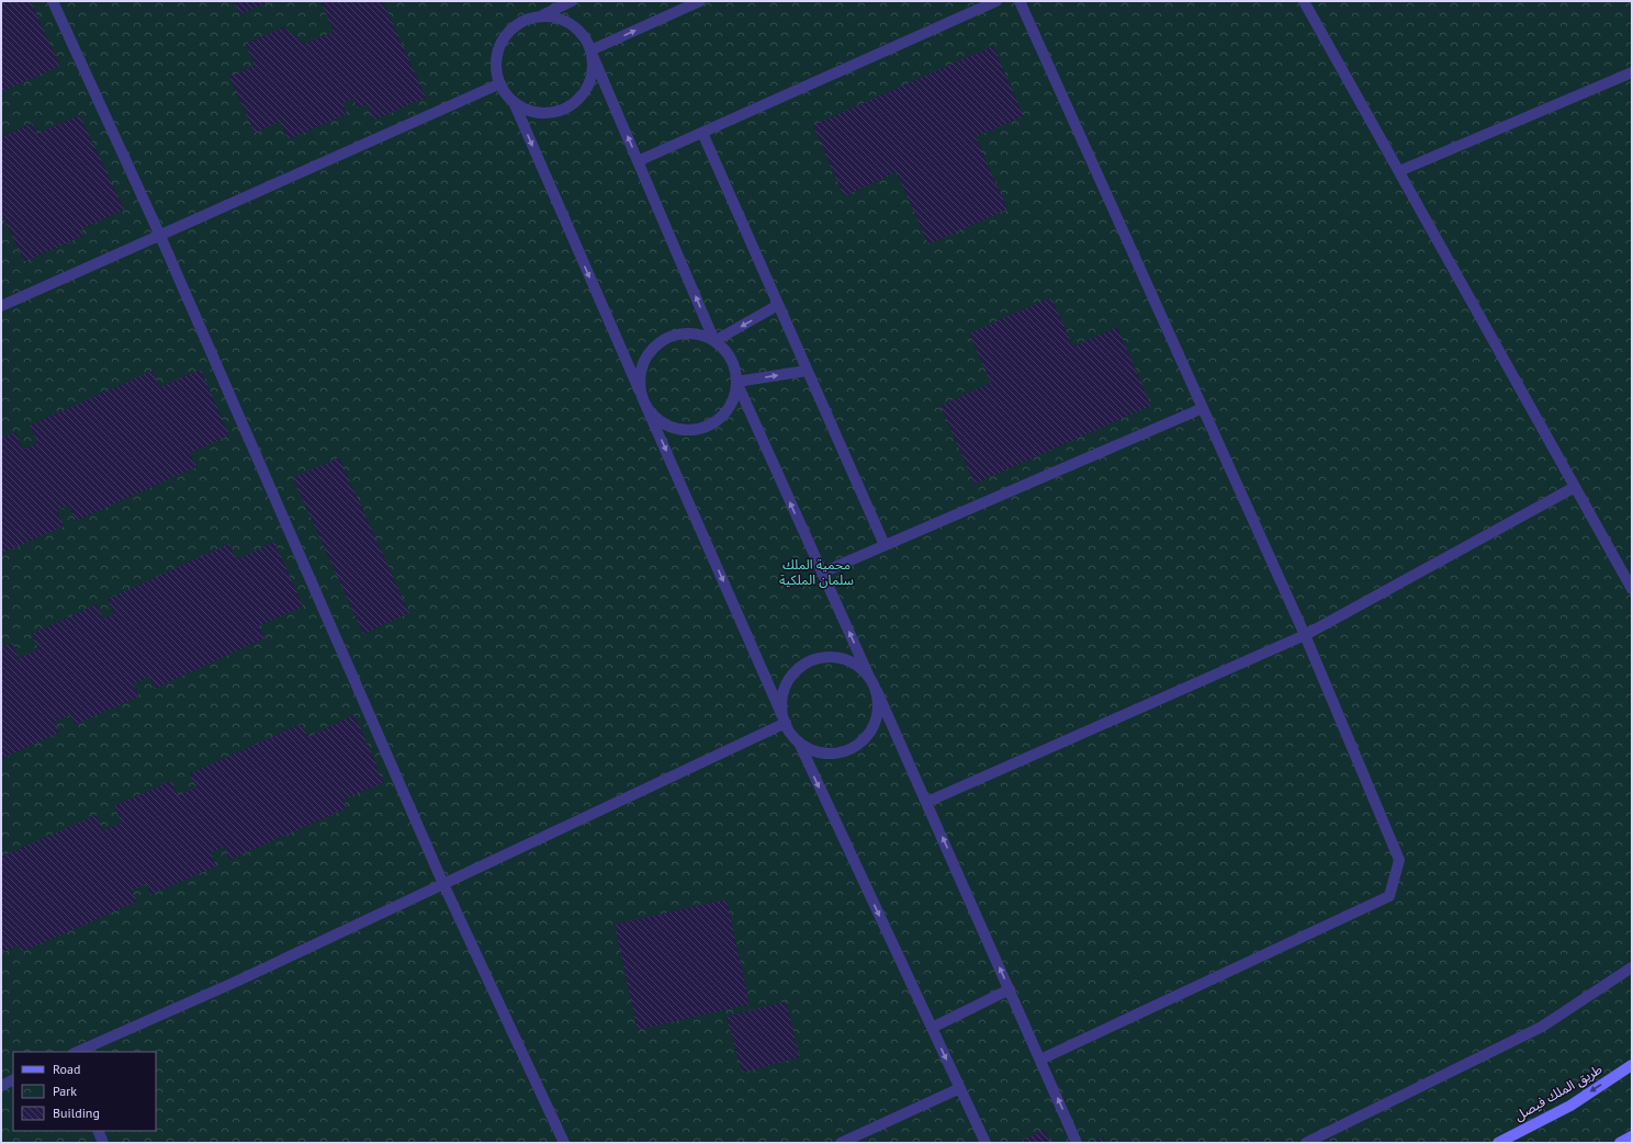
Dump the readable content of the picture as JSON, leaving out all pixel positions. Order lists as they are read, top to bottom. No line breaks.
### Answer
{"streets":{"main road":["طريق الملك فيصل"]},"one_way":["طريق الملك فيصل"],"parks":["محمية الملك سلمان الملكية"],"legend":["Road","Park","Building"]}
